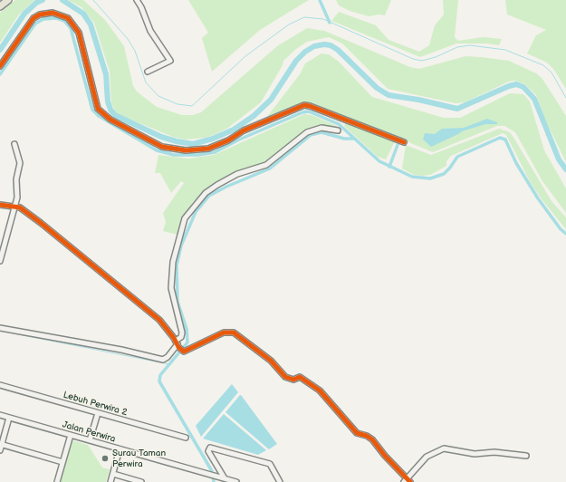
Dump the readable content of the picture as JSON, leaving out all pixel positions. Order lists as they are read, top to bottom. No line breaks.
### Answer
{"streets":{"street":["Lebuh Perwira 2","Jalan Perwira"]},"places":["Surau Taman Perwira"]}
